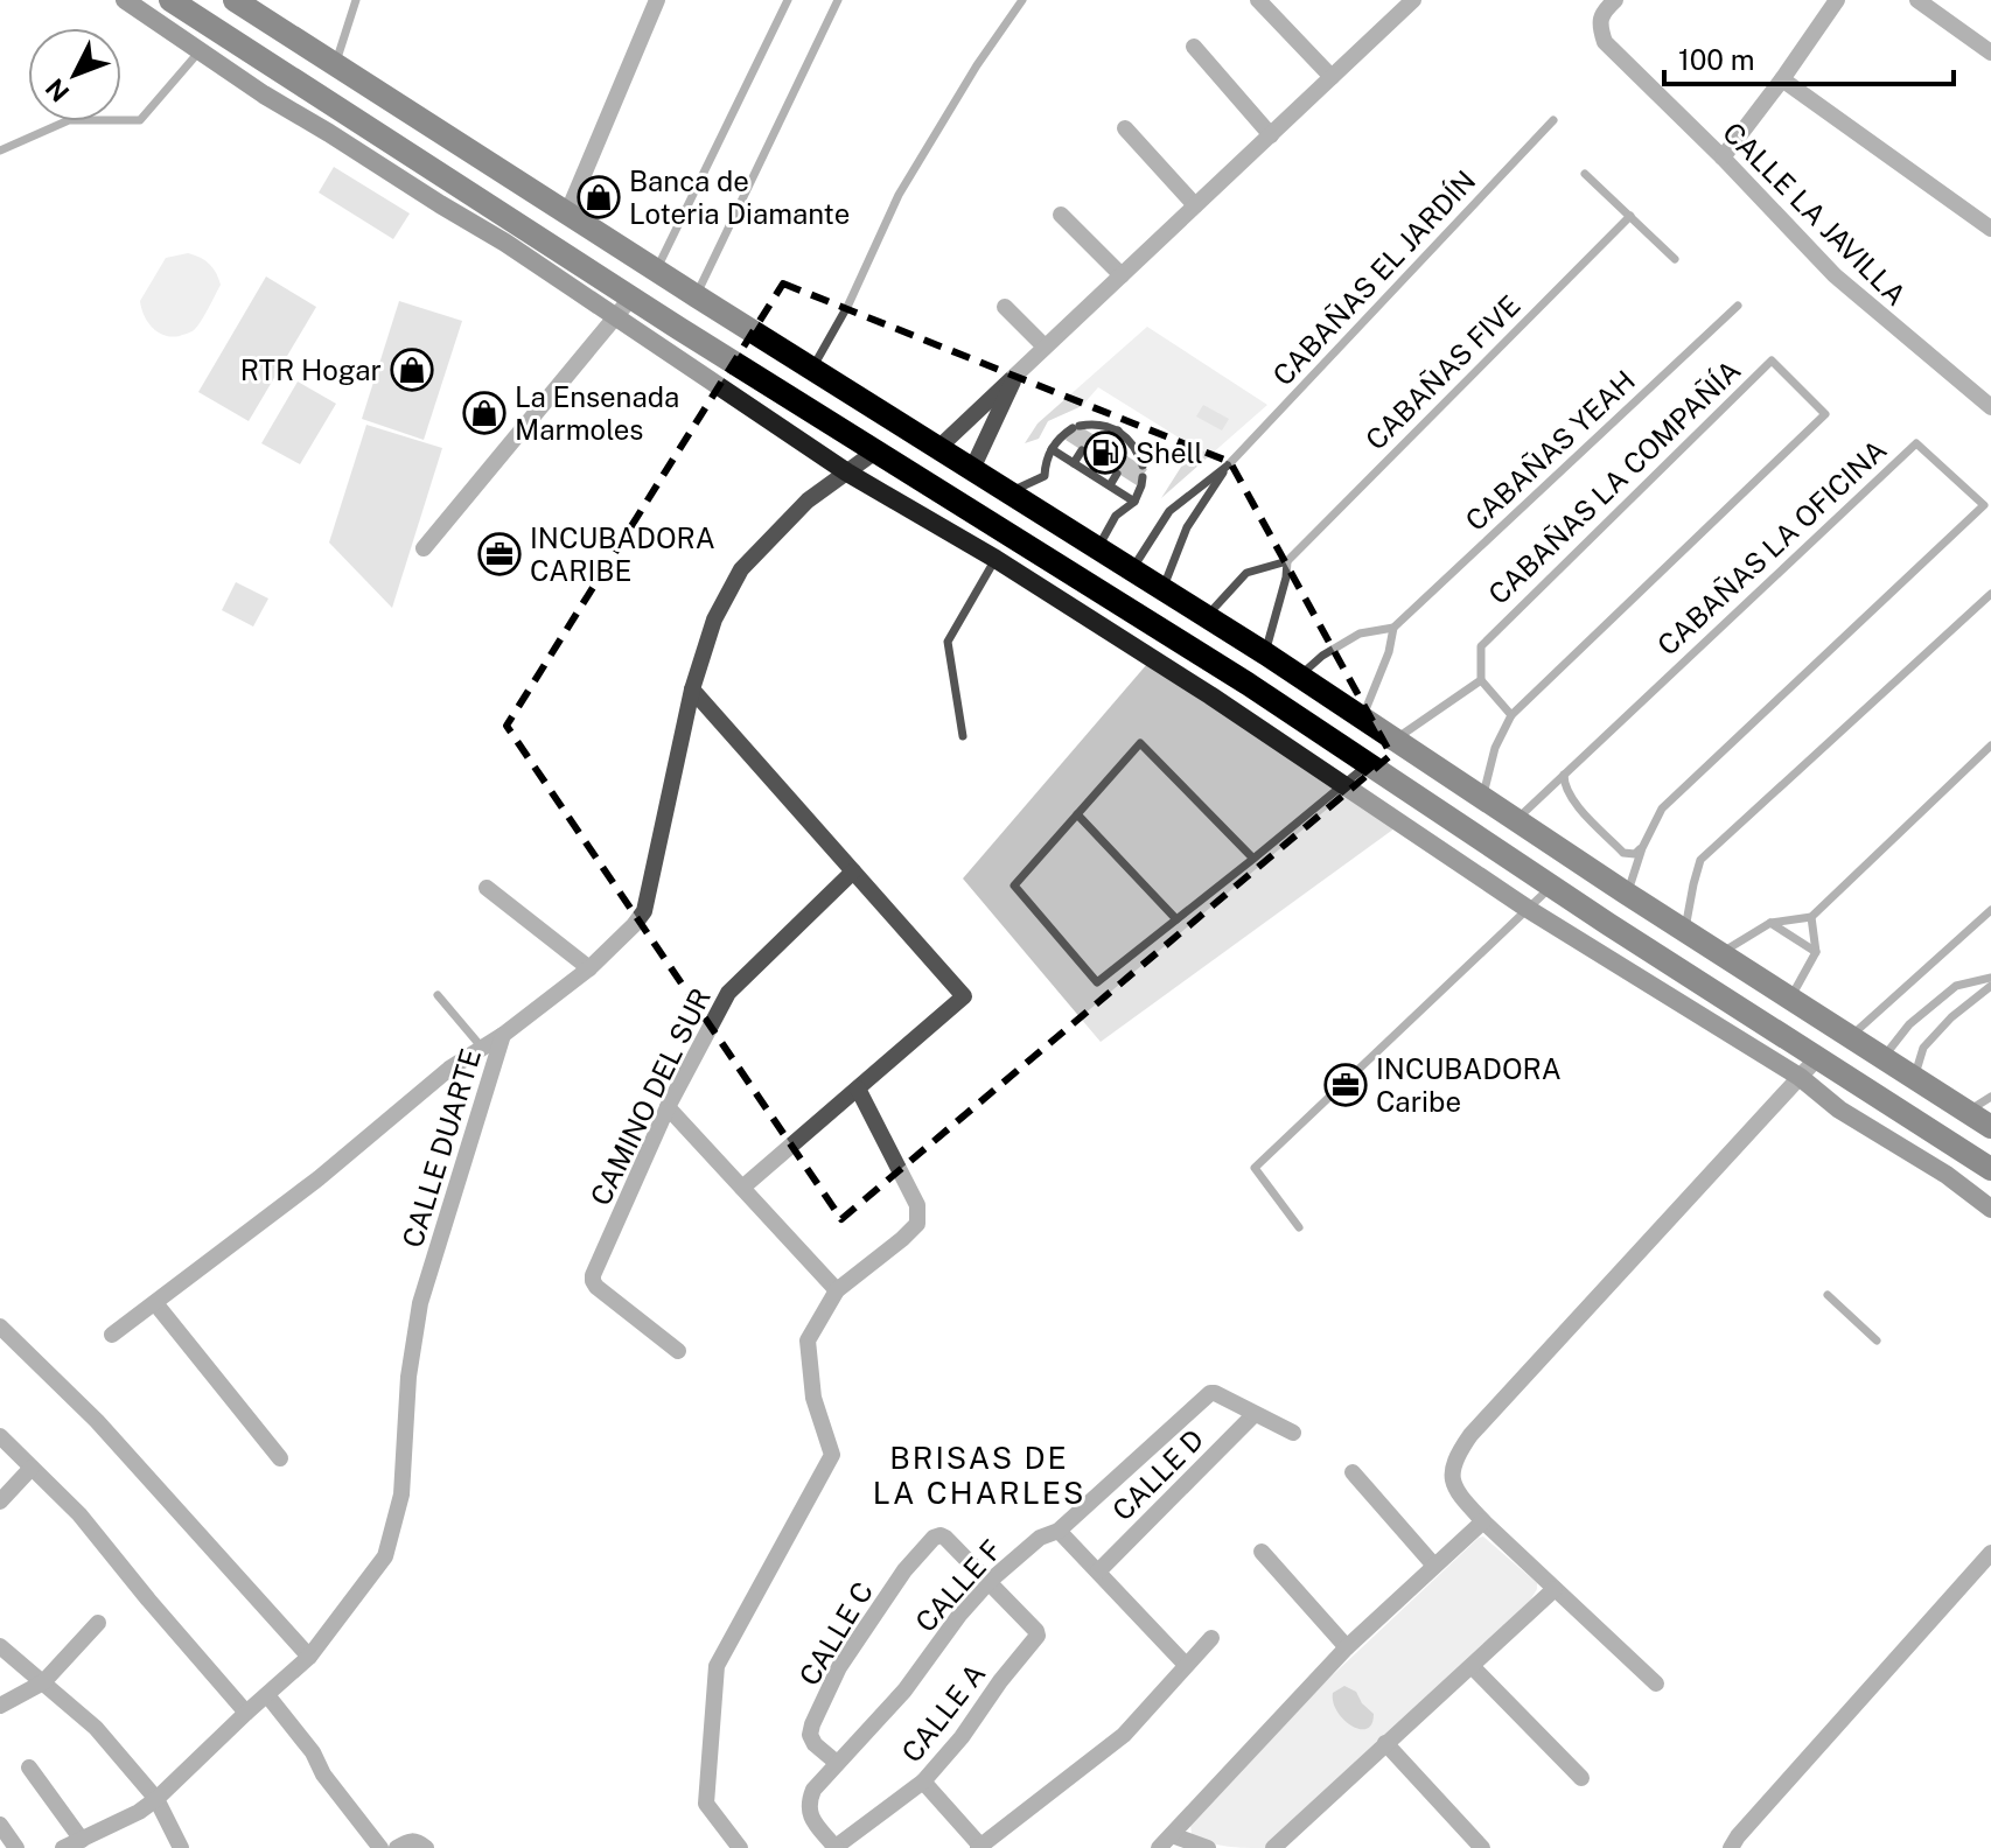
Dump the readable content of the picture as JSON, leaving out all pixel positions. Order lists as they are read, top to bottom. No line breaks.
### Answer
{"streets":{"street":["CALLE LA JAVILLA","CAMINO DEL SUR","CALLE DUARTE","CALLE D","CALLE F","CALLE C","CALLE A"],"lane":["CABAÑAS EL JARDÍN","CABAÑAS FIVE","CABAÑAS YEAH","CABAÑAS LA COMPAÑÍA","CABAÑAS LA OFICINA"]},"crossings":[["CALLE D","CALLE F"],["CALLE F","CALLE C"],["CALLE F","CALLE A"],["CALLE C","CALLE A"]],"districts":["BRISAS DE LA CHARLES"],"places":{"shop":["Banca de Loteria Diamante","RTR Hogar","La Ensenada Marmoles"],"fuel station":["Shell"],"office":["INCUBADORA CARIBE","INCUBADORA Caribe"]},"scale_bar":"100 m","north":"bottom left"}
